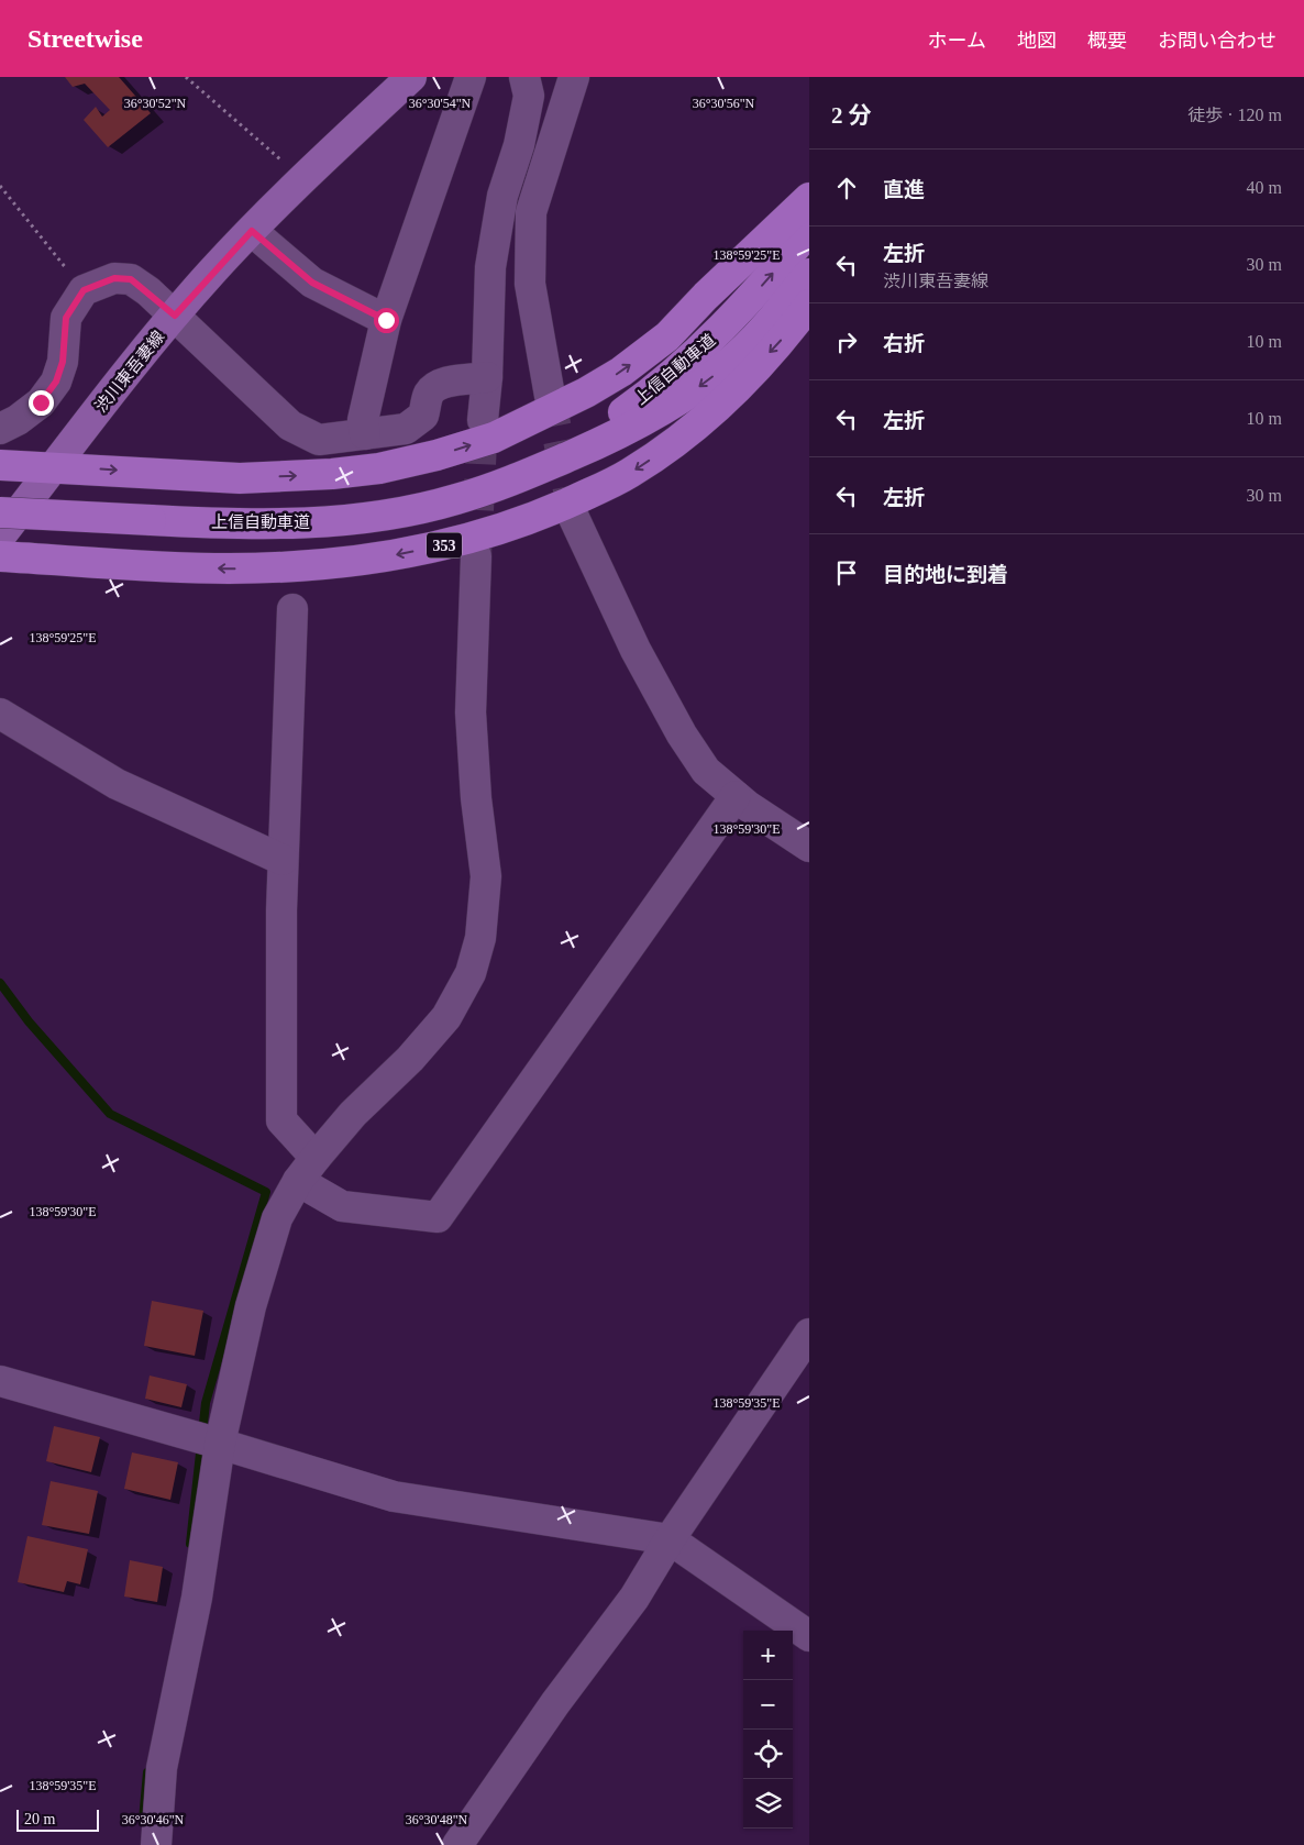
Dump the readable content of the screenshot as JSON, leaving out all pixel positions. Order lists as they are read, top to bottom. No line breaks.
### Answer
{"streets":{"highway":["上信自動車道","353"],"main road":["渋川東吾妻線"]},"scale_bar":"20 m","page":{"header":"Streetwise","nav":["ホーム","地図","概要","お問い合わせ"],"heading":["2 分","徒歩 · 120 m"],"list":[["直進","40 m"],["左折","渋川東吾妻線","30 m"],["右折","10 m"],["左折","10 m"],["左折","30 m"],"目的地に到着"],"map_buttons":["+","−"],"scale":"20 m"},"coordinates":["36°30'52\"N","36°30'54\"N","36°30'56\"N","138°59'25\"E","138°59'30\"E","138°59'35\"E","36°30'46\"N","36°30'48\"N"]}
